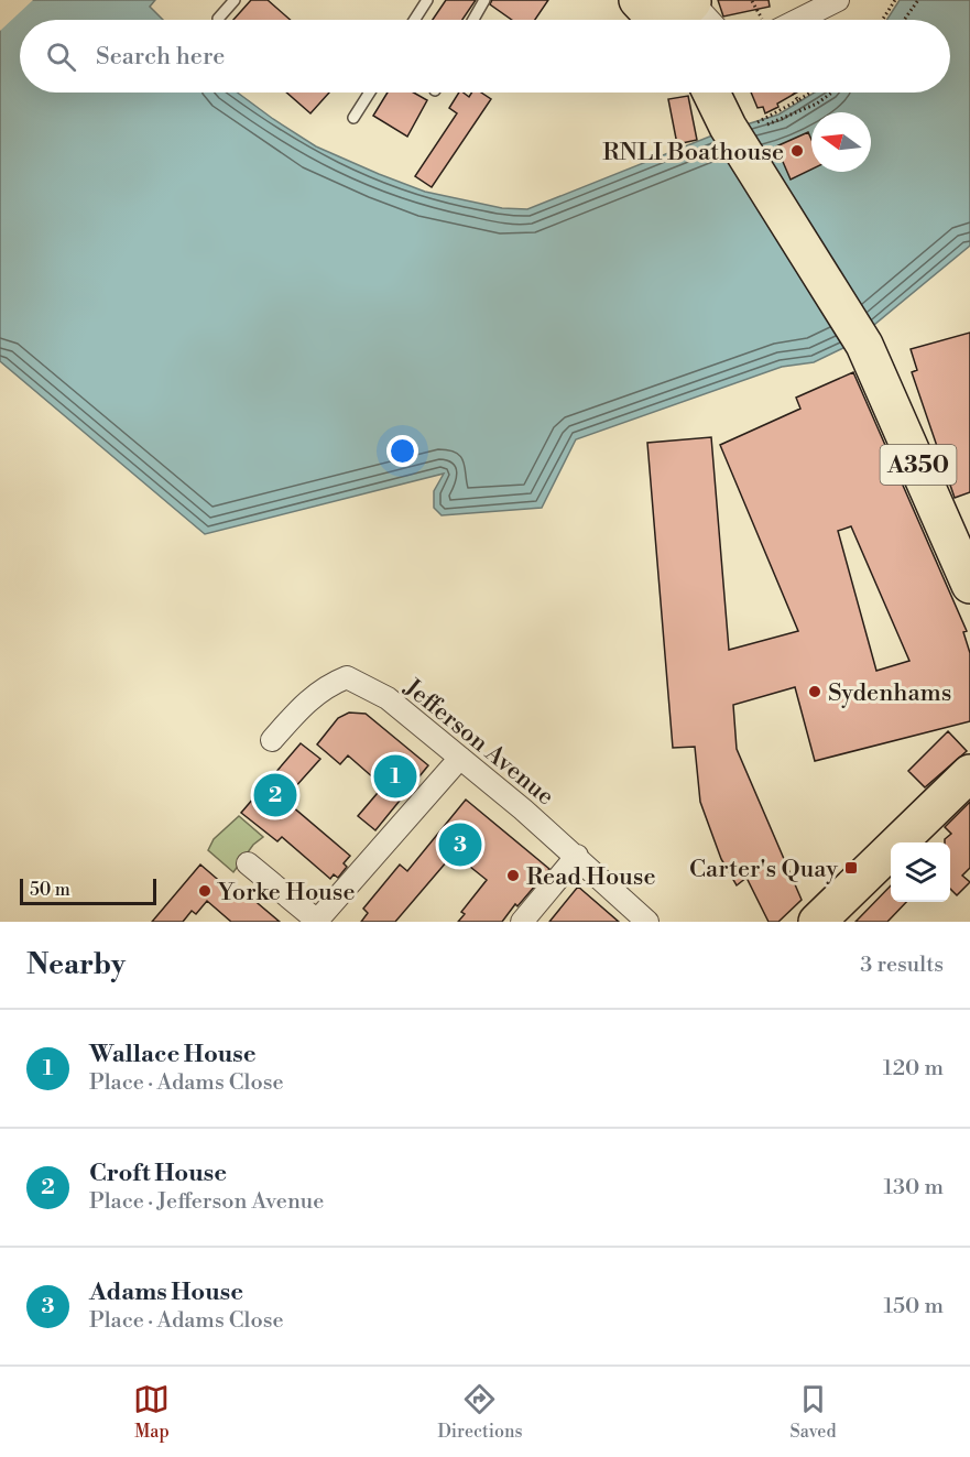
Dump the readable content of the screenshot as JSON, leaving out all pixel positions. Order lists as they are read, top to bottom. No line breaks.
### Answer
{"streets":{"highway":["A350"],"street":["Jefferson Avenue"]},"places":{"other":["RNLI Boathouse","Sydenhams","Read House","Yorke House"],"transit":["Carter's Quay"]},"scale_bar":"50 m","north":"left","page":{"search":"Search here","pins":["1","2","3"],"scale":"50 m","heading":["Nearby","3 results"],"list":[{"mark":"1","name":"Wallace House","note":"Place · Adams Close","value":"120 m"},{"mark":"2","name":"Croft House","note":"Place · Jefferson Avenue","value":"130 m"},{"mark":"3","name":"Adams House","note":"Place · Adams Close","value":"150 m"}],"nav":["Map","Directions","Saved"]}}
